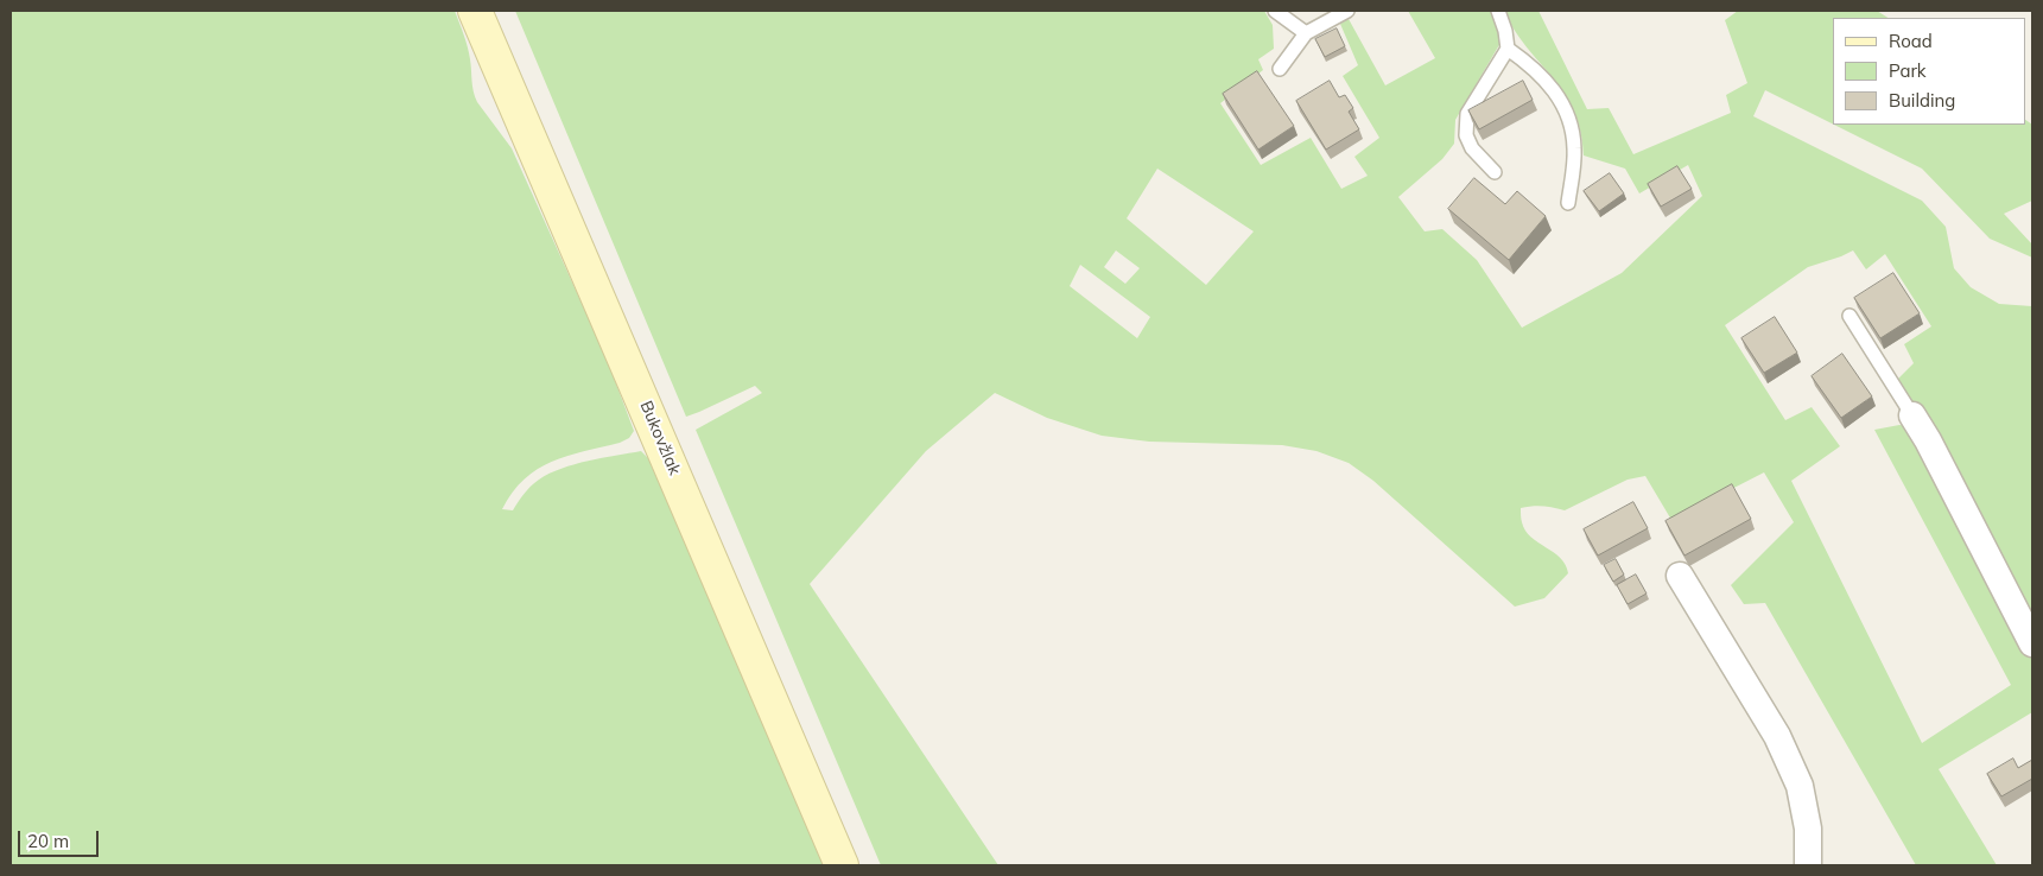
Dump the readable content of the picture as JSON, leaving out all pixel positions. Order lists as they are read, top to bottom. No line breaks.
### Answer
{"streets":{"main road":["Bukovžlak"]},"legend":["Road","Park","Building"],"scale_bar":"20 m"}
